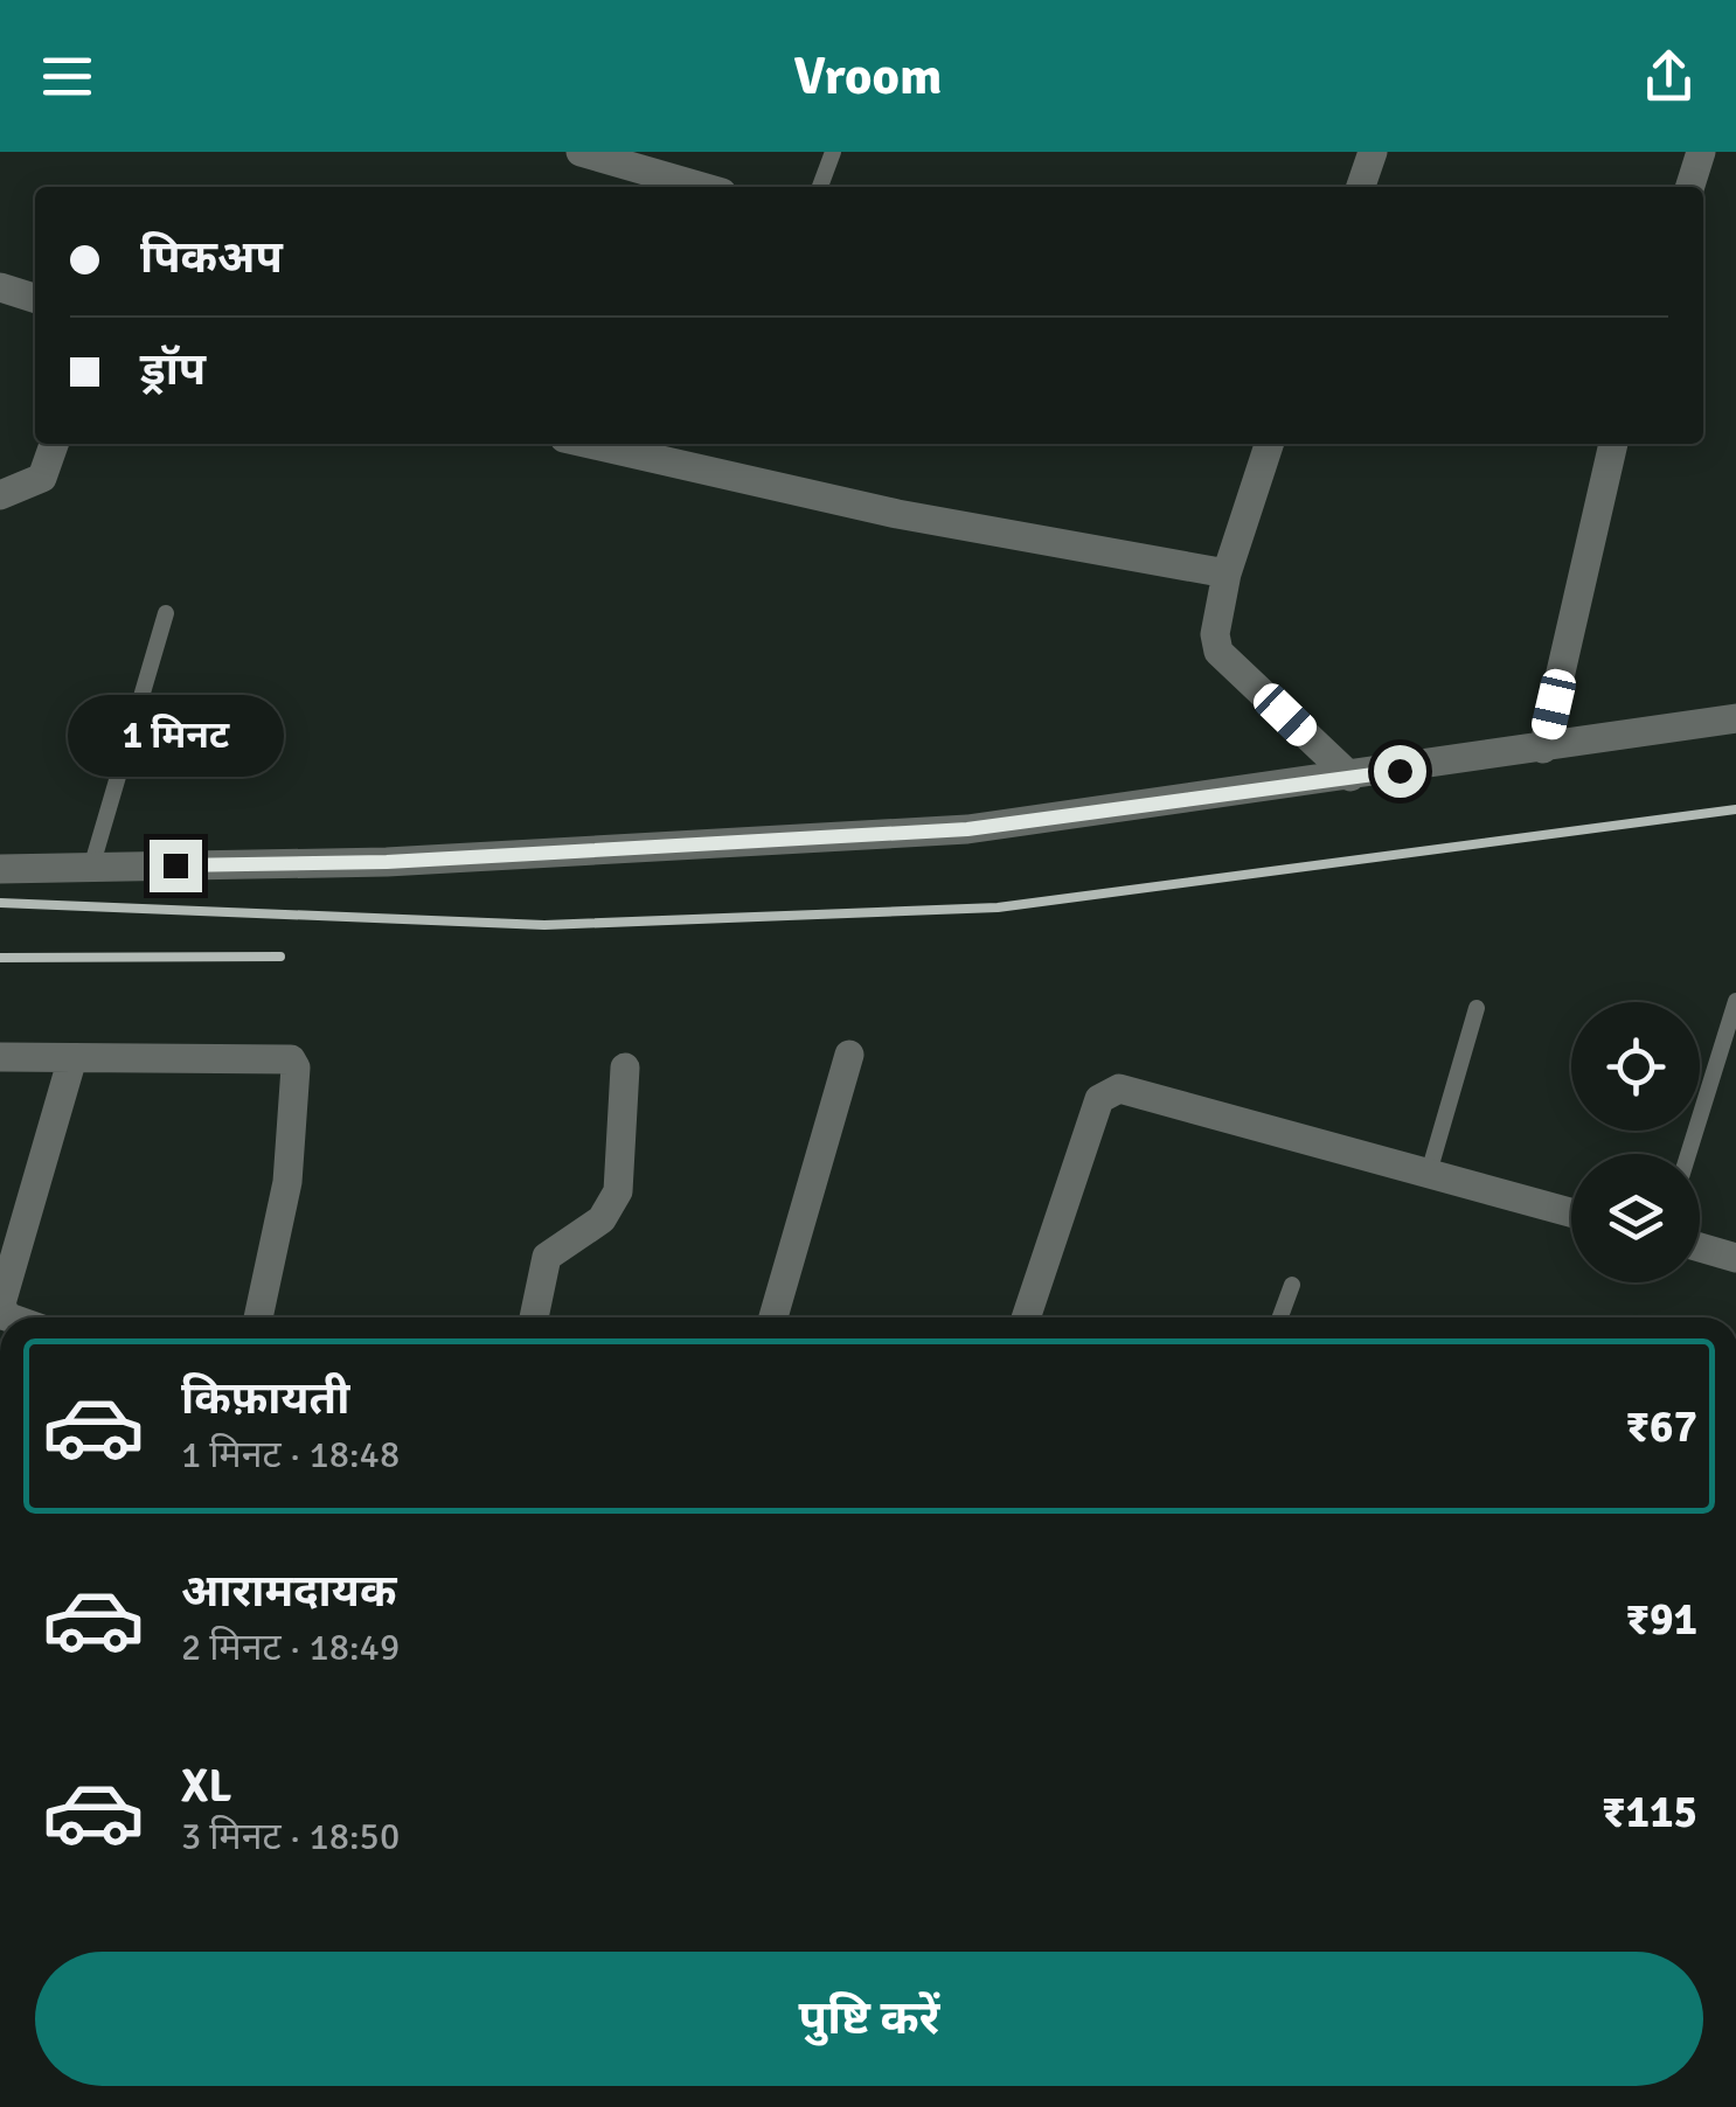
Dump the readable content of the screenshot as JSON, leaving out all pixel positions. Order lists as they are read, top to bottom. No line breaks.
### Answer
{"page":{"header":"Vroom","banner":["पिकअप","ड्रॉप"],"bubble":"1 मिनट","list":[{"name":"किफ़ायती","note":"1 मिनट · 18:48","value":"₹67"},{"name":"आरामदायक","note":"2 मिनट · 18:49","value":"₹91"},{"name":"XL","note":"3 मिनट · 18:50","value":"₹115"}],"buttons":"पुष्टि करें"}}
